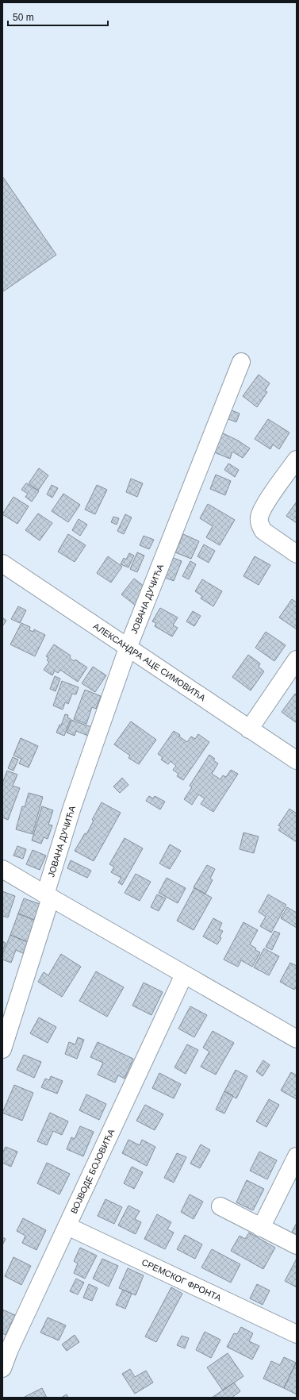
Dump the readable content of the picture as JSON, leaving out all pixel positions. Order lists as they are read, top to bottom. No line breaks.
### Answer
{"streets":{"street":["ЈОВАНА ДУЧИЋА","АЛЕКСАНДРА АЦЕ СИМОВИЋА","ВОЈВОДЕ БОЈОВИЋА","СРЕМСКОГ ФРОНТА"]},"crossings":[["ЈОВАНА ДУЧИЋА","АЛЕКСАНДРА АЦЕ СИМОВИЋА"],["ВОЈВОДЕ БОЈОВИЋА","СРЕМСКОГ ФРОНТА"]],"scale_bar":"50 m"}
